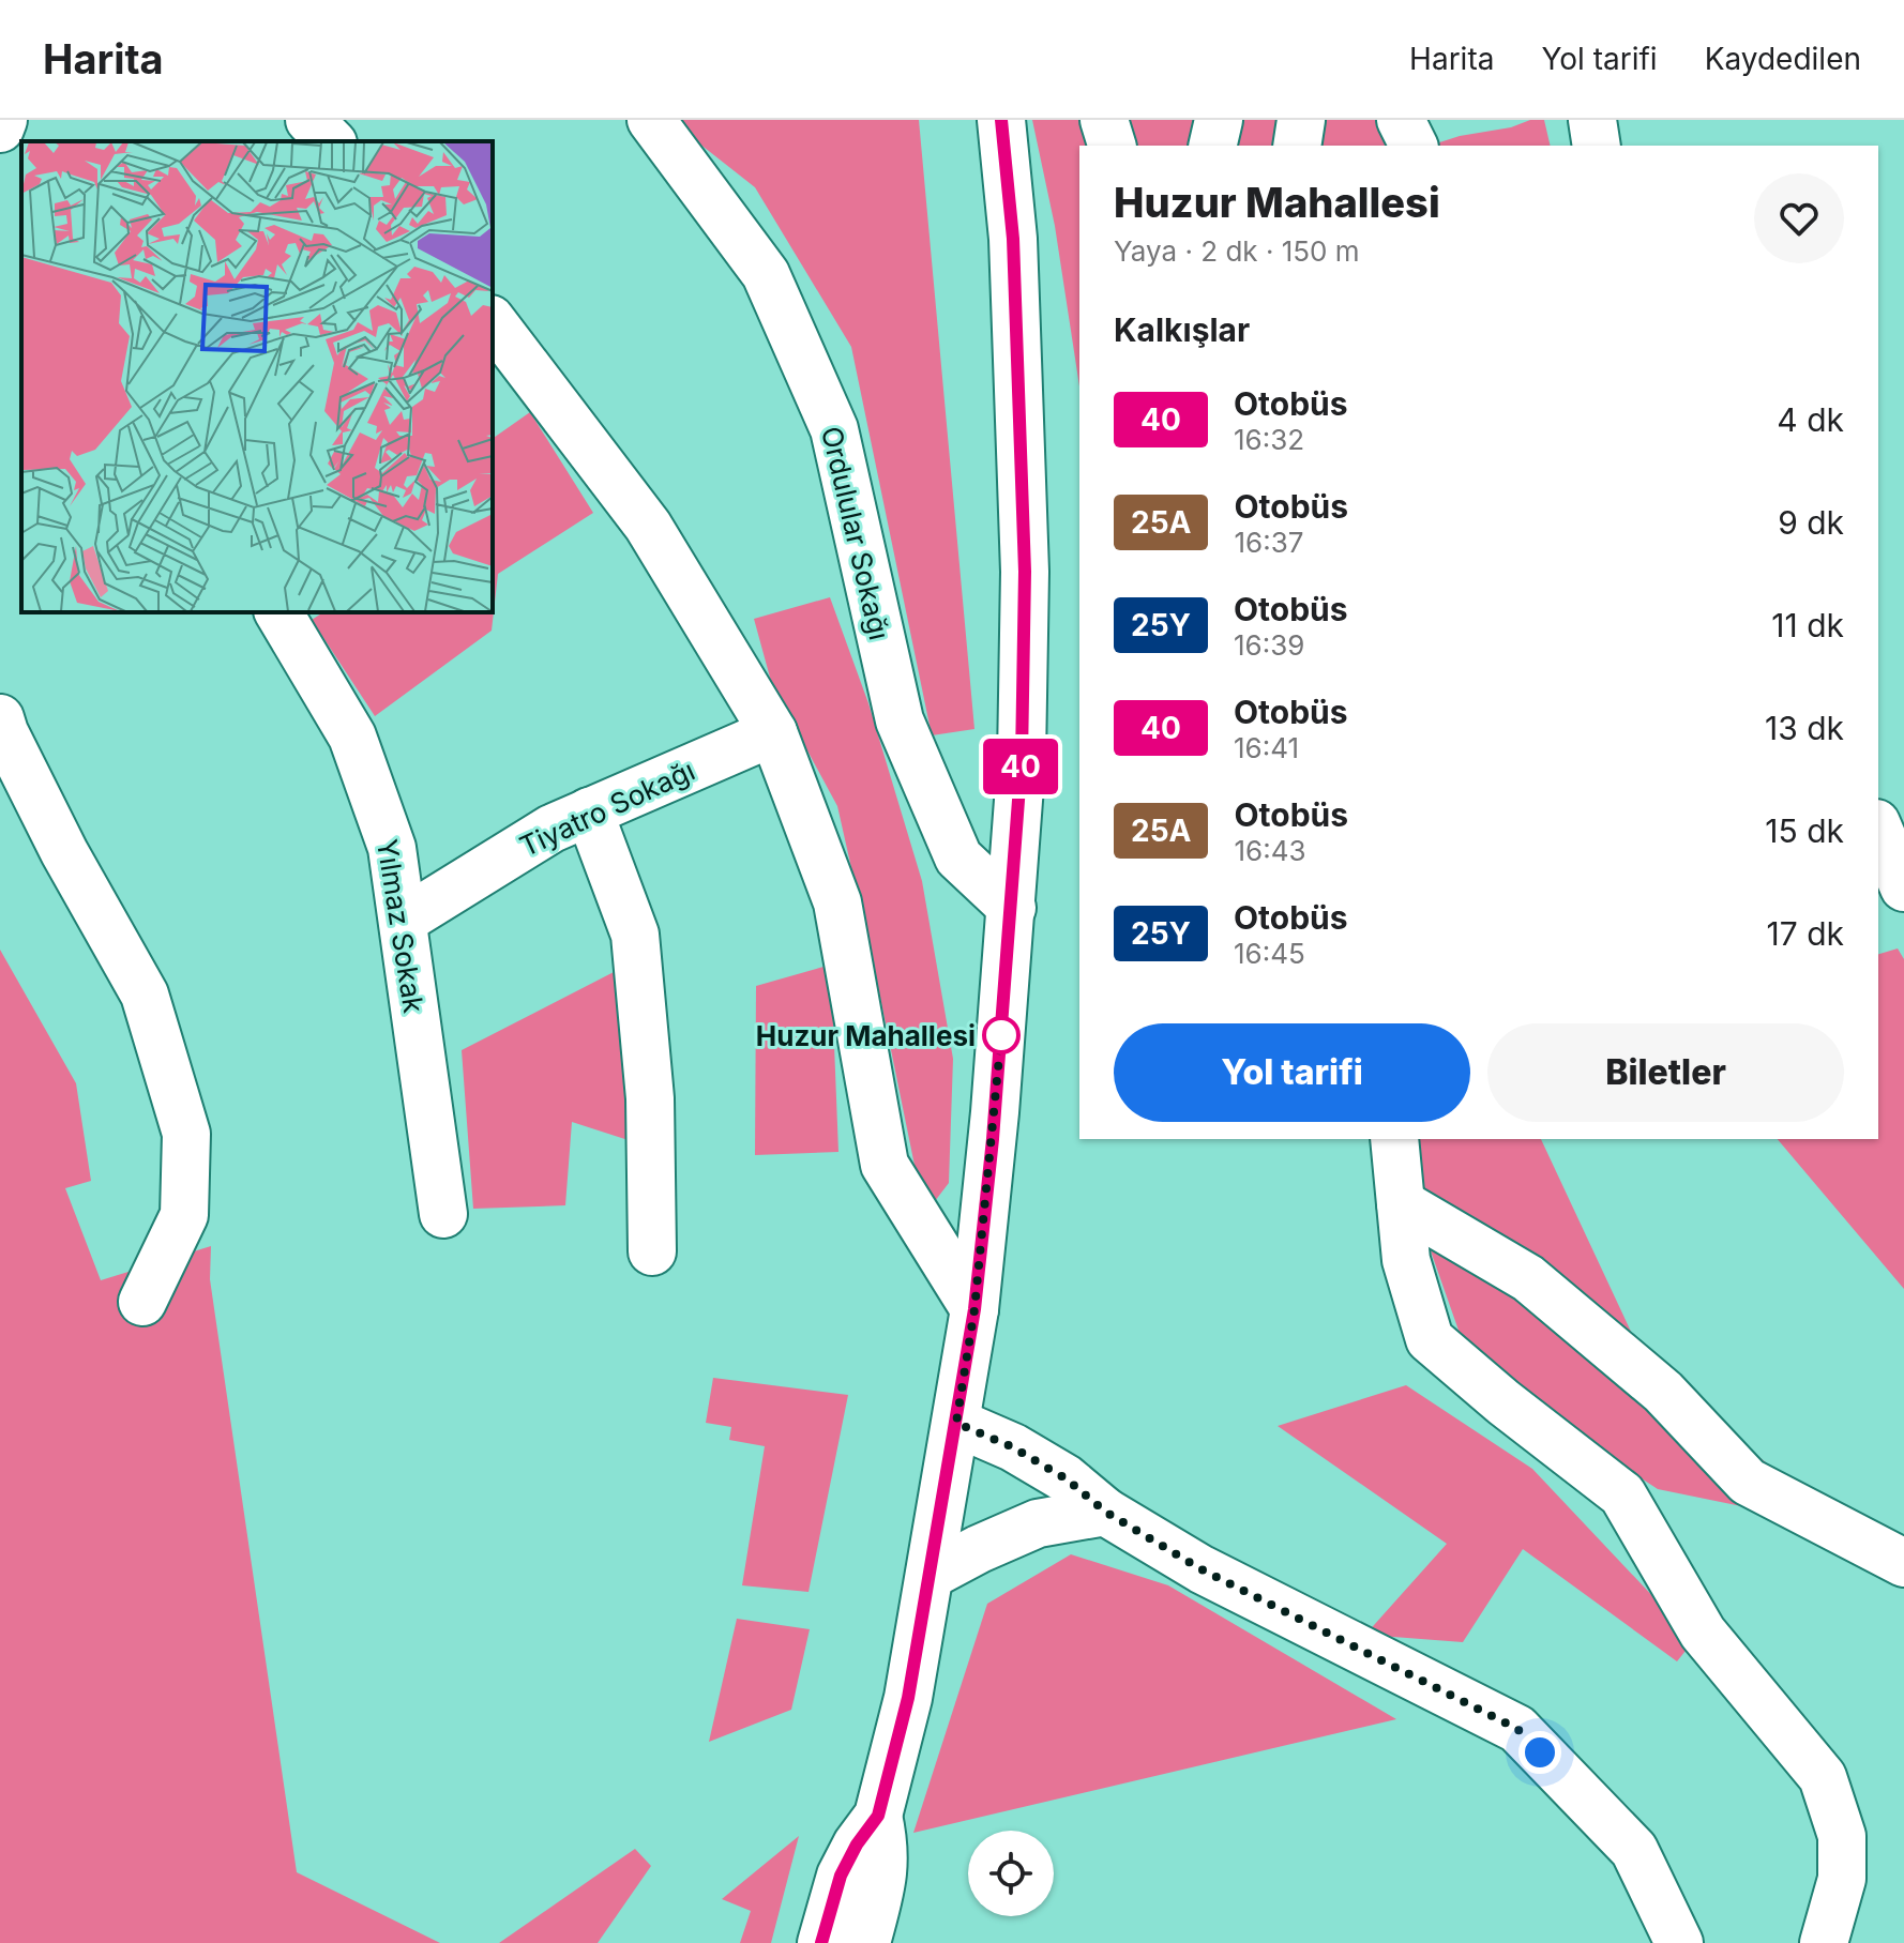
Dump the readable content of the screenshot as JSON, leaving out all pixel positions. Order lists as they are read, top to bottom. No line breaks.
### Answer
{"streets":{"street":["Ordulular Sokağı","Tiyatro Sokağı","Yılmaz Sokak"]},"crossings":[["Tiyatro Sokağı","Yılmaz Sokak"]],"places":["Huzur Mahallesi"],"lines":["bus line 40"],"page":{"header":"Harita","nav":["Harita","Yol tarifi","Kaydedilen"],"on_map":"40","heading":[["Huzur Mahallesi","Yaya · 2 dk · 150 m"],"Kalkışlar"],"list":[{"mark":"40","name":"Otobüs","note":"16:32","value":"4 dk"},{"mark":"25A","name":"Otobüs","note":"16:37","value":"9 dk"},{"mark":"25Y","name":"Otobüs","note":"16:39","value":"11 dk"},{"mark":"40","name":"Otobüs","note":"16:41","value":"13 dk"},{"mark":"25A","name":"Otobüs","note":"16:43","value":"15 dk"},{"mark":"25Y","name":"Otobüs","note":"16:45","value":"17 dk"}],"buttons":["Yol tarifi","Biletler"]}}
